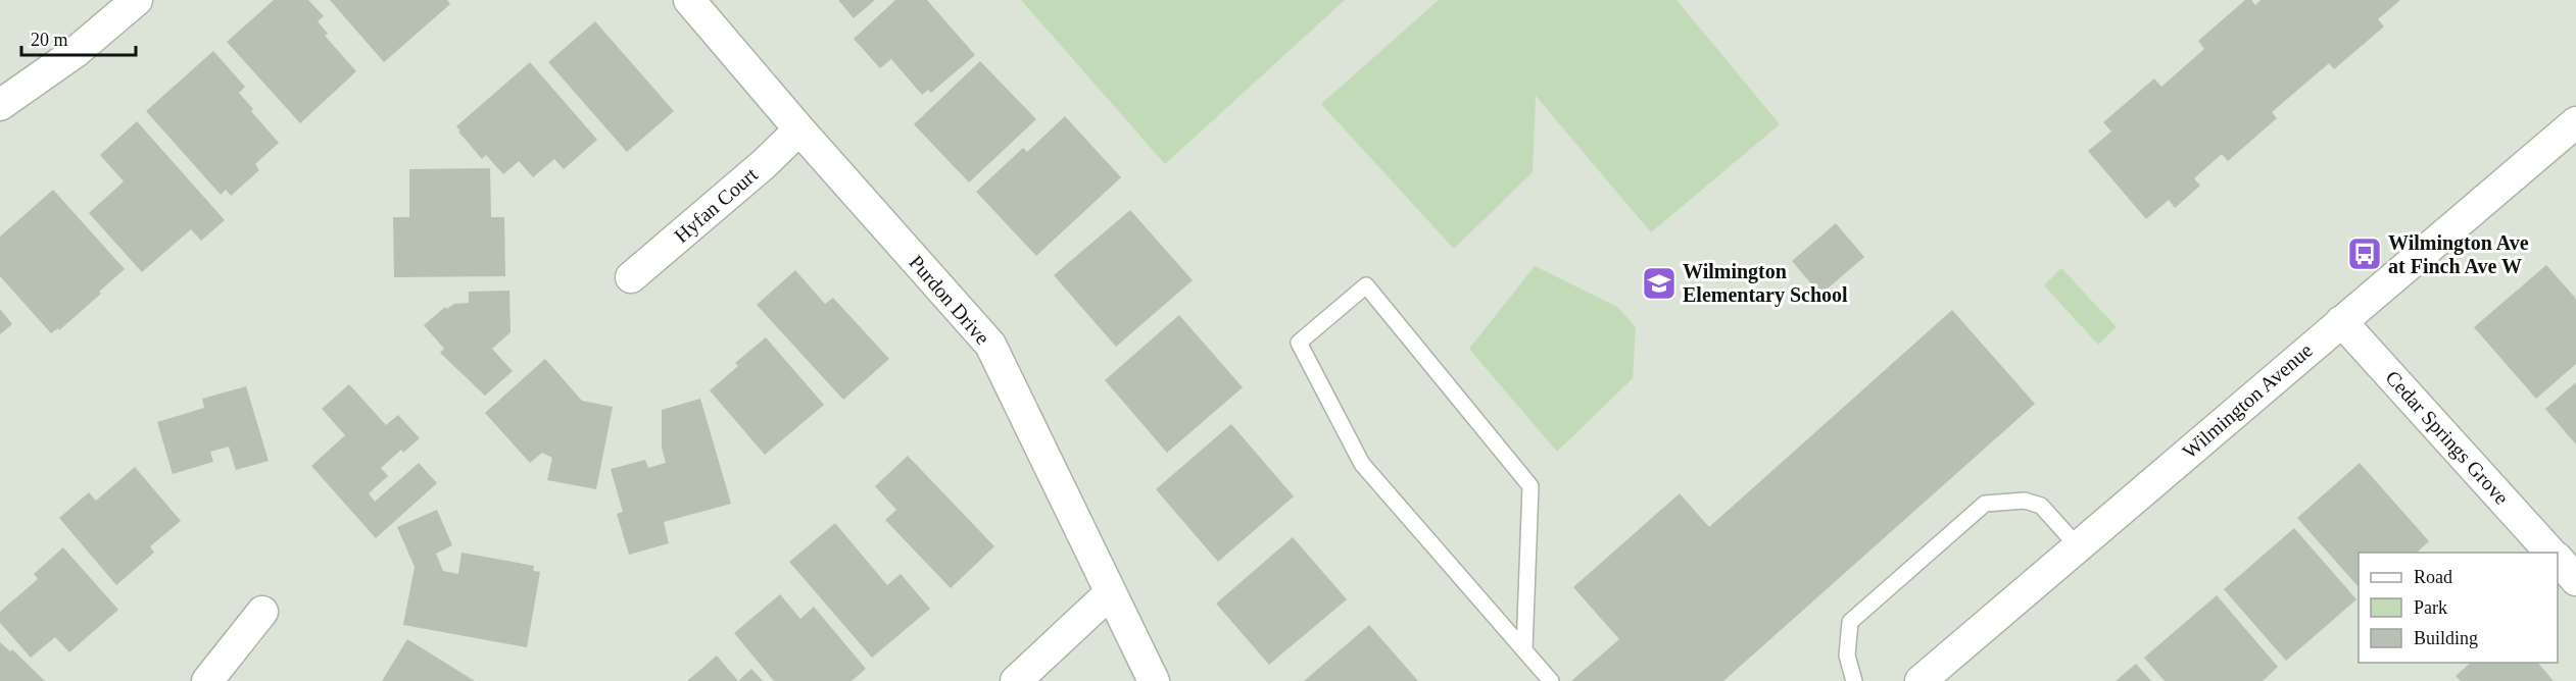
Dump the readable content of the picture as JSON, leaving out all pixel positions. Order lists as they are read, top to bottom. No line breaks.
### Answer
{"streets":{"street":["Hyfan Court","Purdon Drive","Wilmington Avenue","Cedar Springs Grove"]},"crossings":[["Hyfan Court","Purdon Drive"],["Wilmington Avenue","Cedar Springs Grove"]],"places":{"bus stop":["Wilmington Ave at Finch Ave W"],"school or university":["Wilmington Elementary School"]},"legend":["Road","Park","Building"],"scale_bar":"20 m"}
